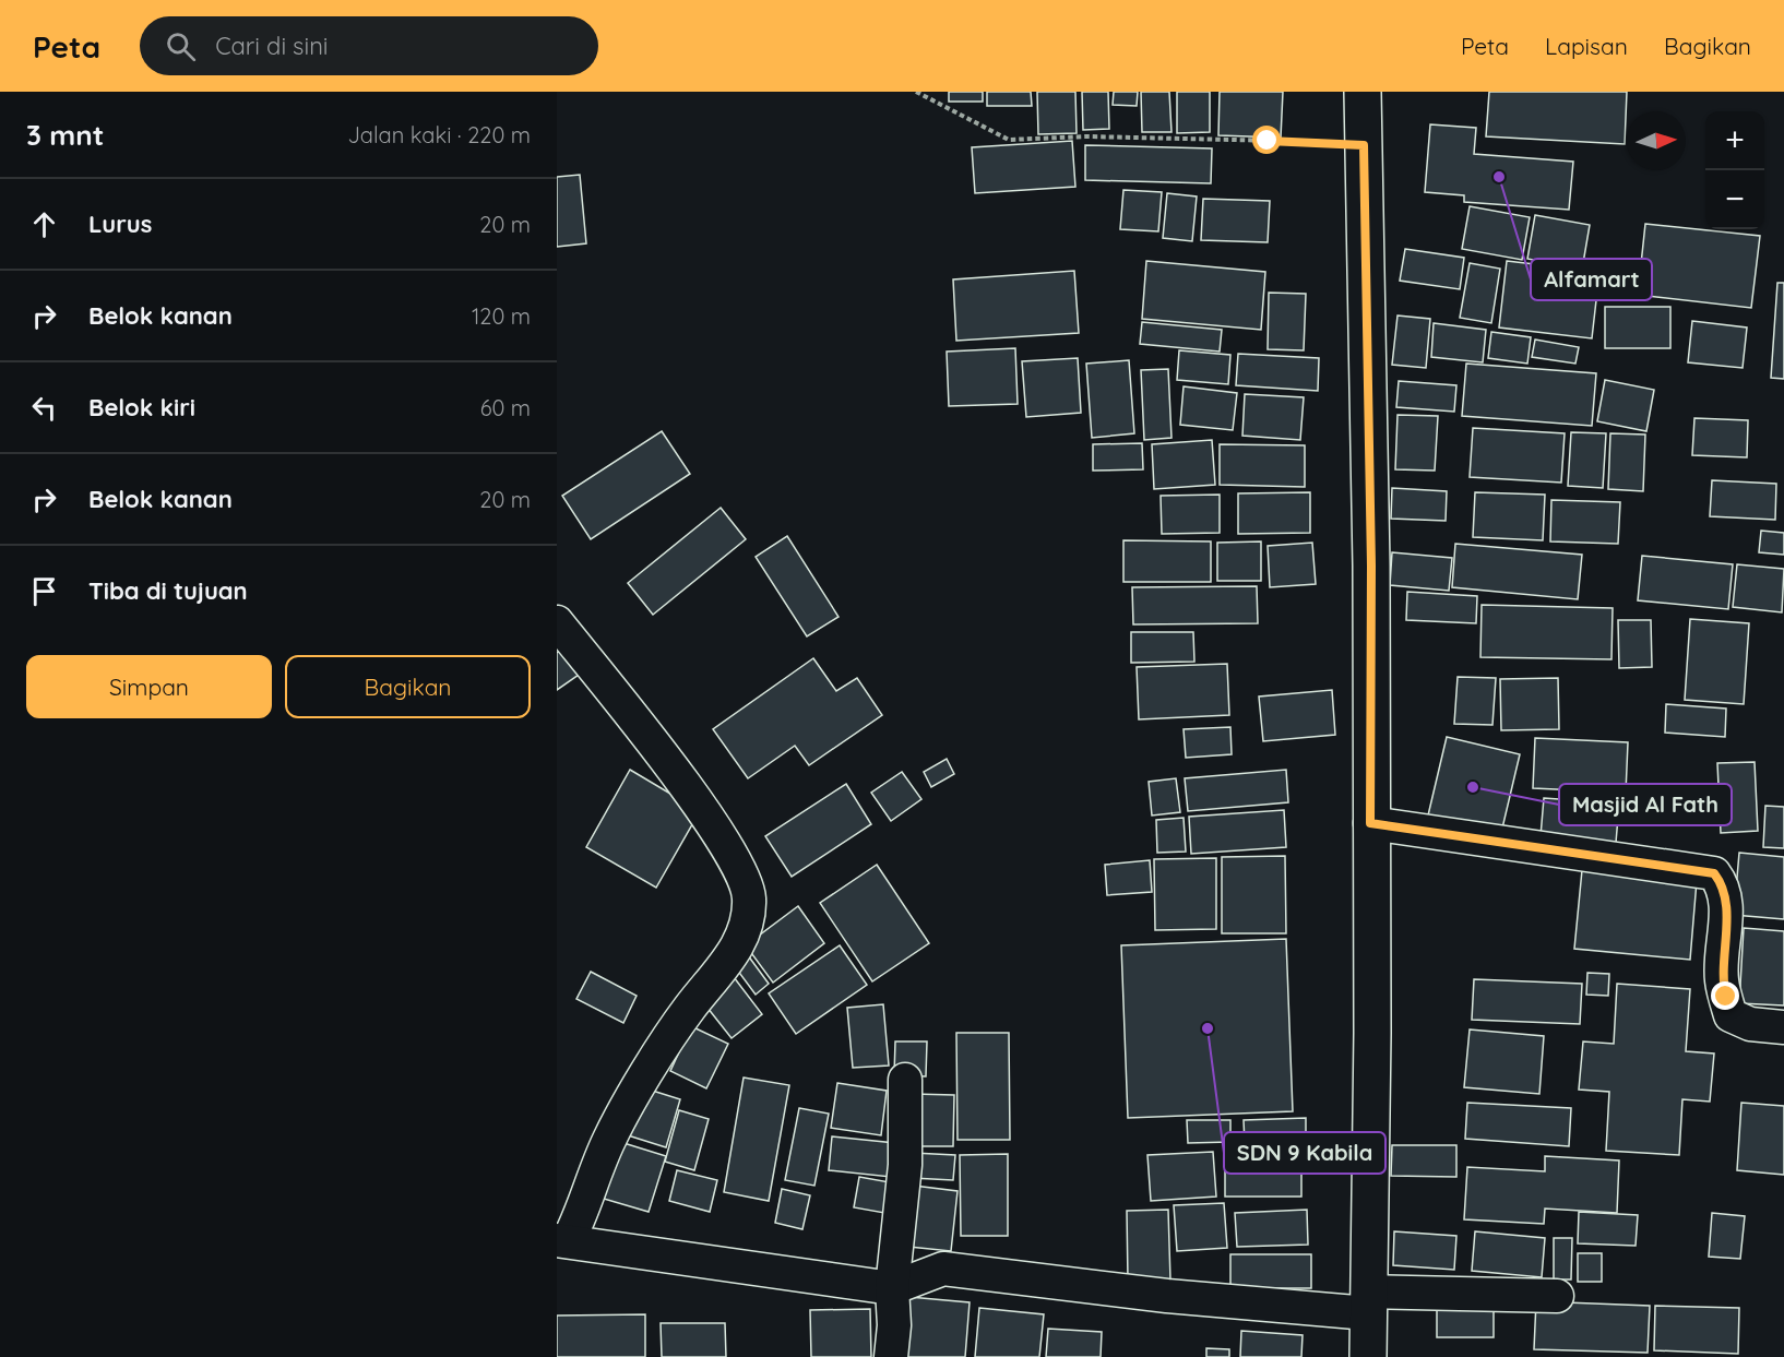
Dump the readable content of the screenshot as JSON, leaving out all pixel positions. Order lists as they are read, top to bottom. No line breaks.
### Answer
{"places":["Alfamart","Masjid Al Fath","SDN 9 Kabila"],"north":"right","page":{"header":"Peta","search":"Cari di sini","nav":["Peta","Lapisan","Bagikan"],"heading":["3 mnt","Jalan kaki · 220 m"],"map_buttons":["+","−"],"list":[["Lurus","20 m"],["Belok kanan","120 m"],["Belok kiri","60 m"],["Belok kanan","20 m"],"Tiba di tujuan"],"buttons":["Simpan","Bagikan"]}}
